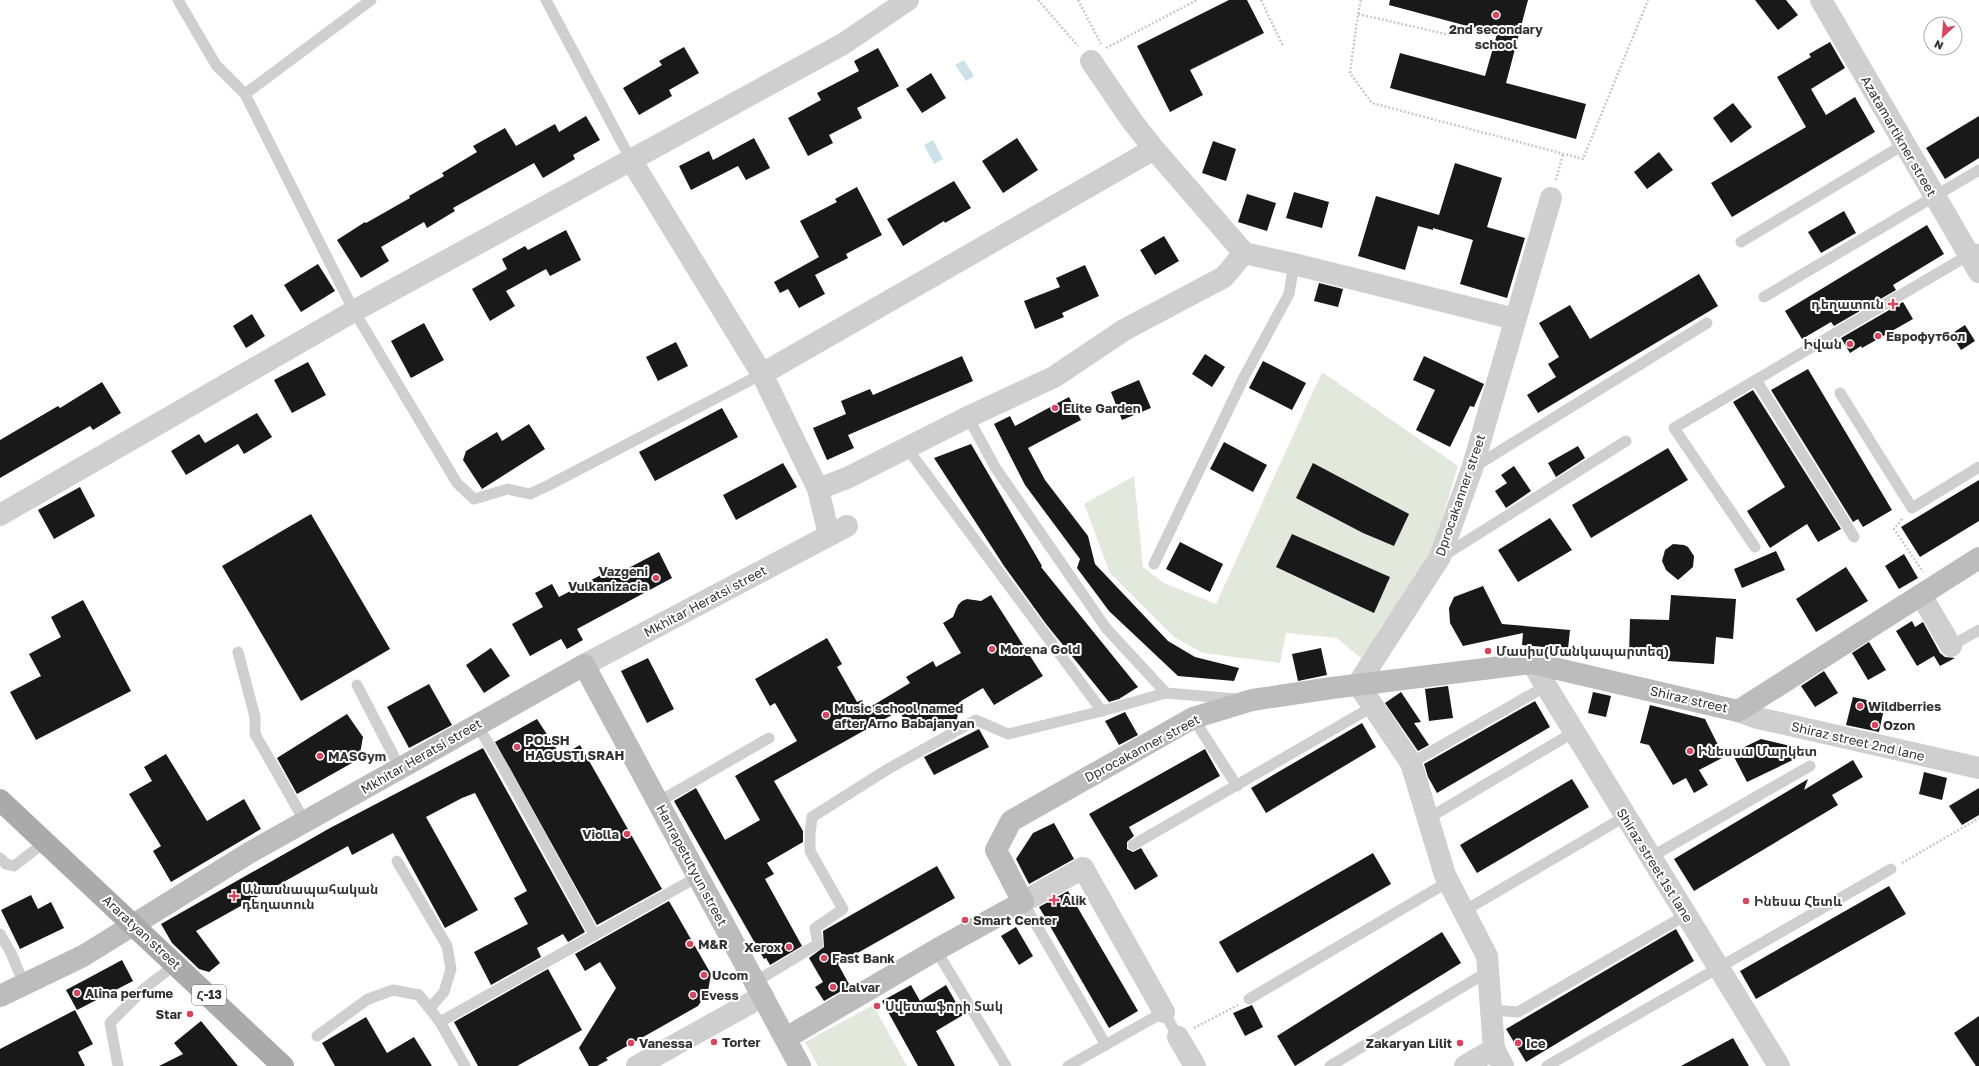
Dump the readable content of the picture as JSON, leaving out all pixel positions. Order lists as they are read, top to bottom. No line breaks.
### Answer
{"streets":{"main road":["Araratyan street","Հ-13"],"street":["Azatamartikner street","Dprocakanner street","Mkhitar Heratsi street","Shiraz street","Shiraz street 2nd lane","Hanrapetutyun street","Shiraz street 1st lane"]},"crossings":[["Dprocakanner street","Shiraz street"],["Mkhitar Heratsi street","Hanrapetutyun street"],["Mkhitar Heratsi street","Araratyan street"],["Shiraz street","Shiraz street 2nd lane"],["Shiraz street","Shiraz street 1st lane"]],"places":{"other":["2nd secondary school","Еврофутбол","Իվան","Elite Garden","Vazgeni Vulkanizacia","Morena Gold","Մասիս(Մանկապարտեզ)","Wildberries","Music school named after Arno Babajanyan","Ozon","POLSH HAGUSTI SRAH","Ինեսսա Մարկետ","MASGym","Violla","Ինեսա Հետև","Smart Center","M&R","Xerox","Fast Bank","Ucom","Lalvar","Alina perfume","Evess","Սվետաֆորի Տակ","Star","Torter","Vanessa","Zakaryan Lilit","Ice"],"health":["դեղատուն","Անասնապահական դեղատուն","Alik"]},"north":"bottom left"}
